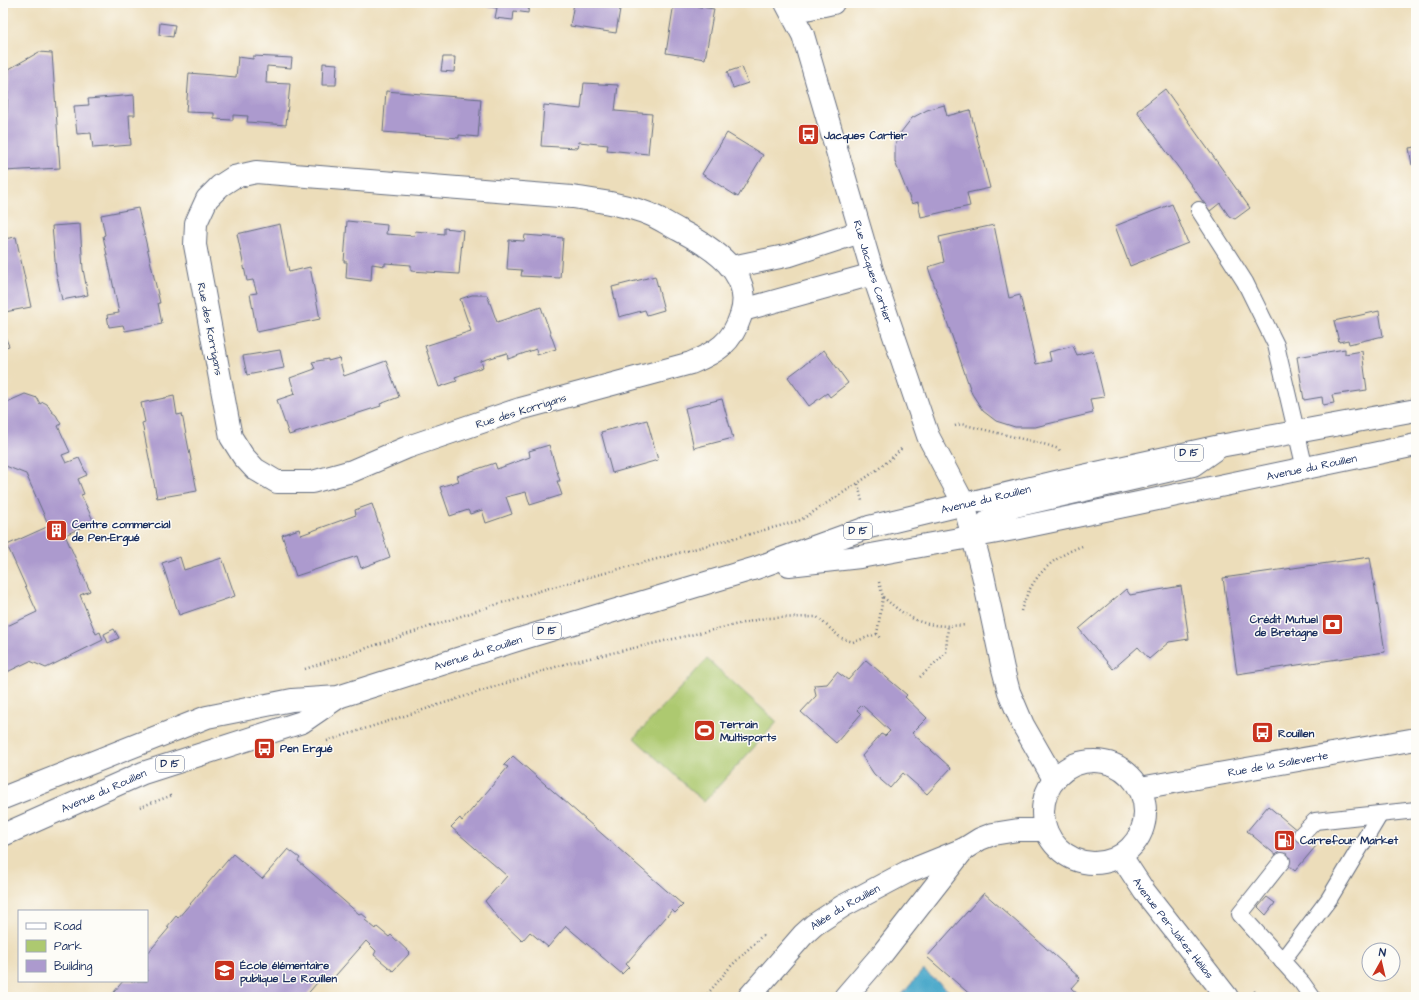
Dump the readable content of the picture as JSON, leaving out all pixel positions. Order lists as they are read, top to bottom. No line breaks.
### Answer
{"streets":{"street":["Rue Jacques Cartier","Rue des Korrigans","D 15","Avenue du Rouillen","Rue de la Salleverte","Allée du Rouillen","Avenue Per-Jakez Hélias"]},"crossings":[["Rue Jacques Cartier","Avenue du Rouillen"],["Rue Jacques Cartier","Rue de la Salleverte"],["Rue Jacques Cartier","Allée du Rouillen"],["Rue Jacques Cartier","Avenue Per-Jakez Hélias"],["Rue de la Salleverte","Allée du Rouillen"],["Rue de la Salleverte","Avenue Per-Jakez Hélias"],["Allée du Rouillen","Avenue Per-Jakez Hélias"]],"places":{"bus stop":["Jacques Cartier","Rouillen","Pen Ergué"],"building":["Centre commercial de Pen-Ergué"],"bank":["Crédit Mutuel de Bretagne"],"sports":["Terrain Multisports"],"fuel station":["Carrefour Market"],"school or university":["École élémentaire publique Le Rouillen"]},"legend":["Road","Park","Building"],"north":"top"}
